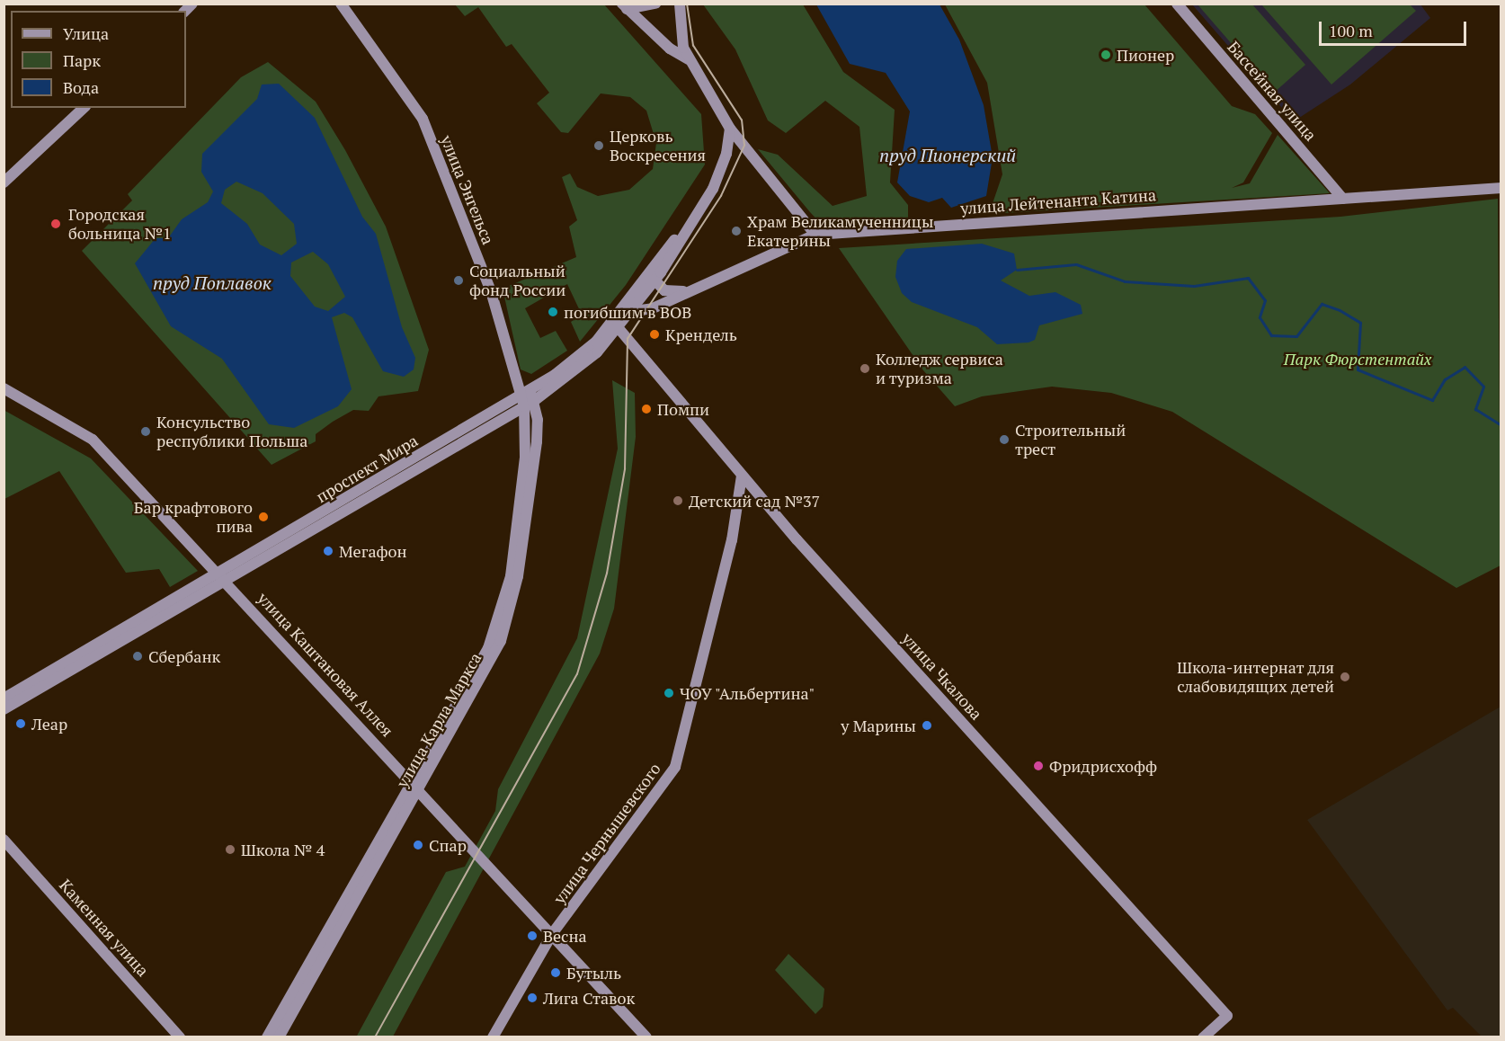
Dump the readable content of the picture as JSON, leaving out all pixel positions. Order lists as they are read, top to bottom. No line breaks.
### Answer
{"streets":{"street":["Бассейная улица","улица Энгельса","улица Лейтенанта Катина","проспект Мира","улица Каштановая Аллея","улица Чкалова","улица Карла Маркса","улица Чернышевского","Каменная улица"]},"crossings":[["Бассейная улица","улица Лейтенанта Катина"],["улица Энгельса","проспект Мира"],["улица Энгельса","улица Карла Маркса"],["улица Лейтенанта Катина","проспект Мира"],["проспект Мира","улица Каштановая Аллея"],["проспект Мира","улица Чкалова"],["проспект Мира","улица Карла Маркса"],["улица Каштановая Аллея","улица Карла Маркса"],["улица Каштановая Аллея","улица Чернышевского"],["улица Чкалова","улица Чернышевского"]],"water":["пруд Пионерский","пруд Поплавок"],"parks":["Парк Фюрстентайх"],"places":["Пионер","Церковь Воскресения","Городская больница №1","Храм Великамученницы Екатерины","Социальный фонд России","погибшим в ВОВ","Крендель","Колледж сервиса и туризма","Помпи","Консульство республики Польша","Строительный трест","Детский сад №37","Бар крафтового пива","Мегафон","Сбербанк","Школа-интернат для слабовидящих детей","ЧОУ \"Альбертина\"","Леар","у Марины","Фридрисхофф","Спар","Школа № 4","Весна","Бутыль","Лига Ставок"],"legend":["Улица","Парк","Вода"],"scale_bar":"100 m"}
